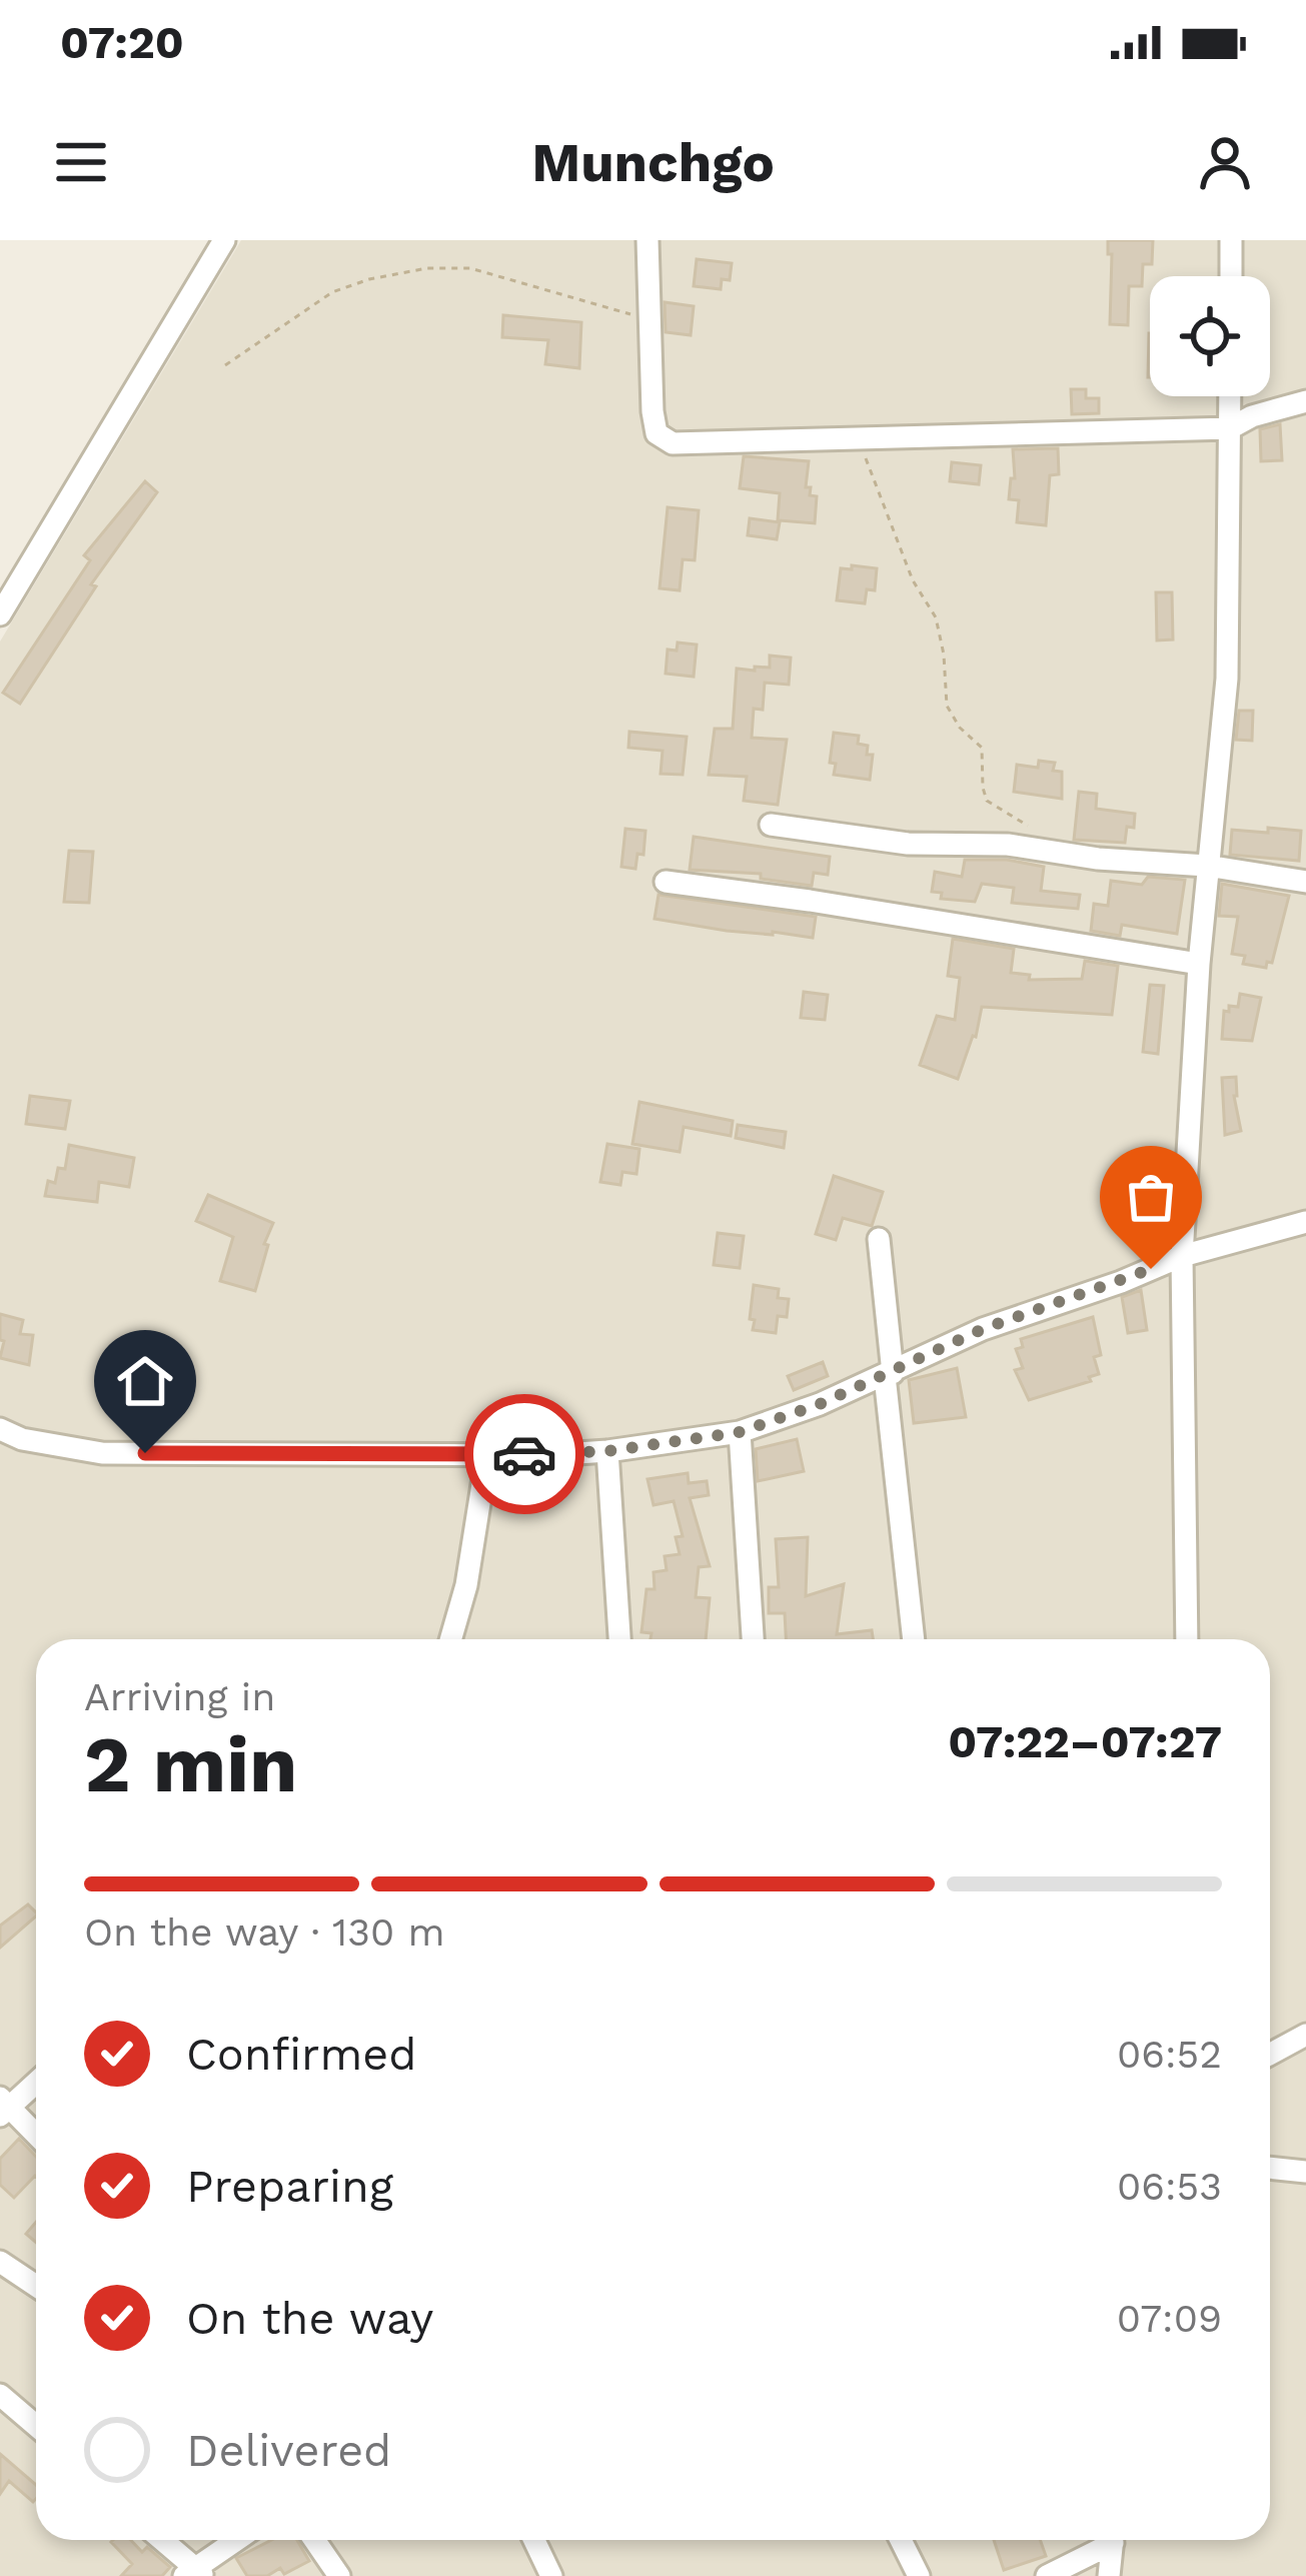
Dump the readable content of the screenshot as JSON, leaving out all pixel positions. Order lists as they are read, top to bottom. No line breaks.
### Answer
{"page":{"status":"07:20","header":"Munchgo","heading":["2 min","Arriving in","07:22–07:27"],"bar":"On the way · 130 m","list":[["Confirmed","06:52"],["Preparing","06:53"],["On the way","07:09"],"Delivered"]}}
